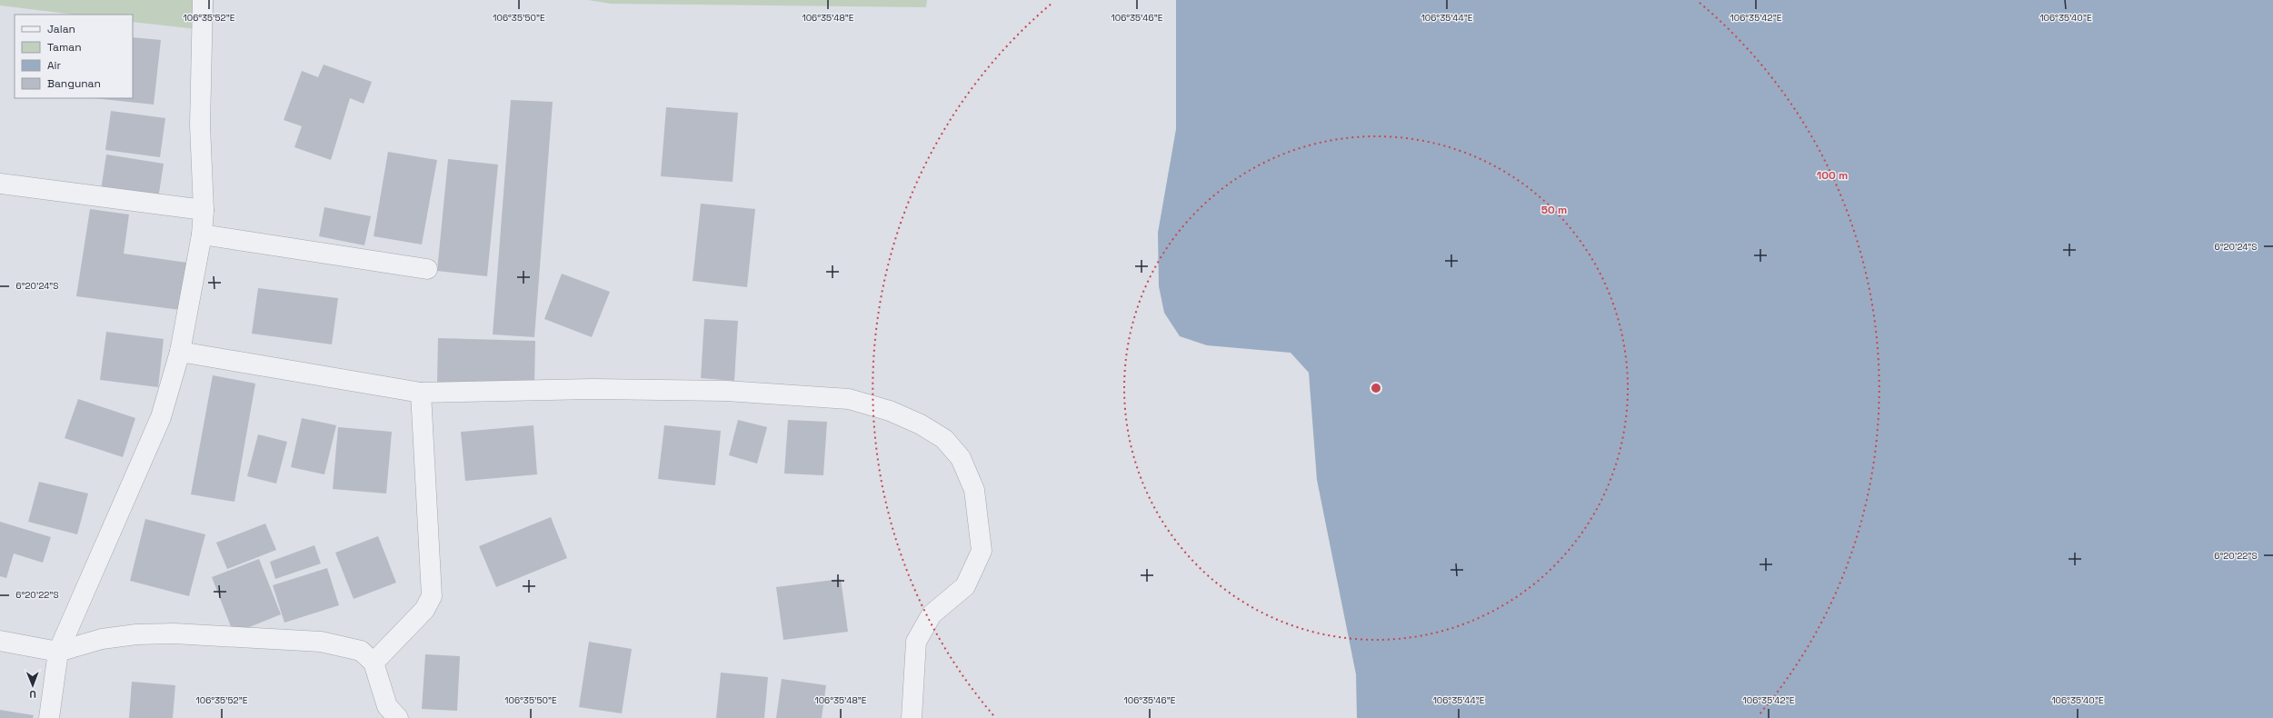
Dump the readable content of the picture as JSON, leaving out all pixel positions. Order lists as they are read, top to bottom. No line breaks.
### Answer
{"legend":["Jalan","Taman","Air","Bangunan"],"north":"bottom","coordinates":["106°35'52\"E","106°35'50\"E","106°35'48\"E","106°35'46\"E","106°35'44\"E","106°35'42\"E","106°35'40\"E","6°20'24\"S","6°20'22\"S"],"rings":["100 m","50 m"]}
